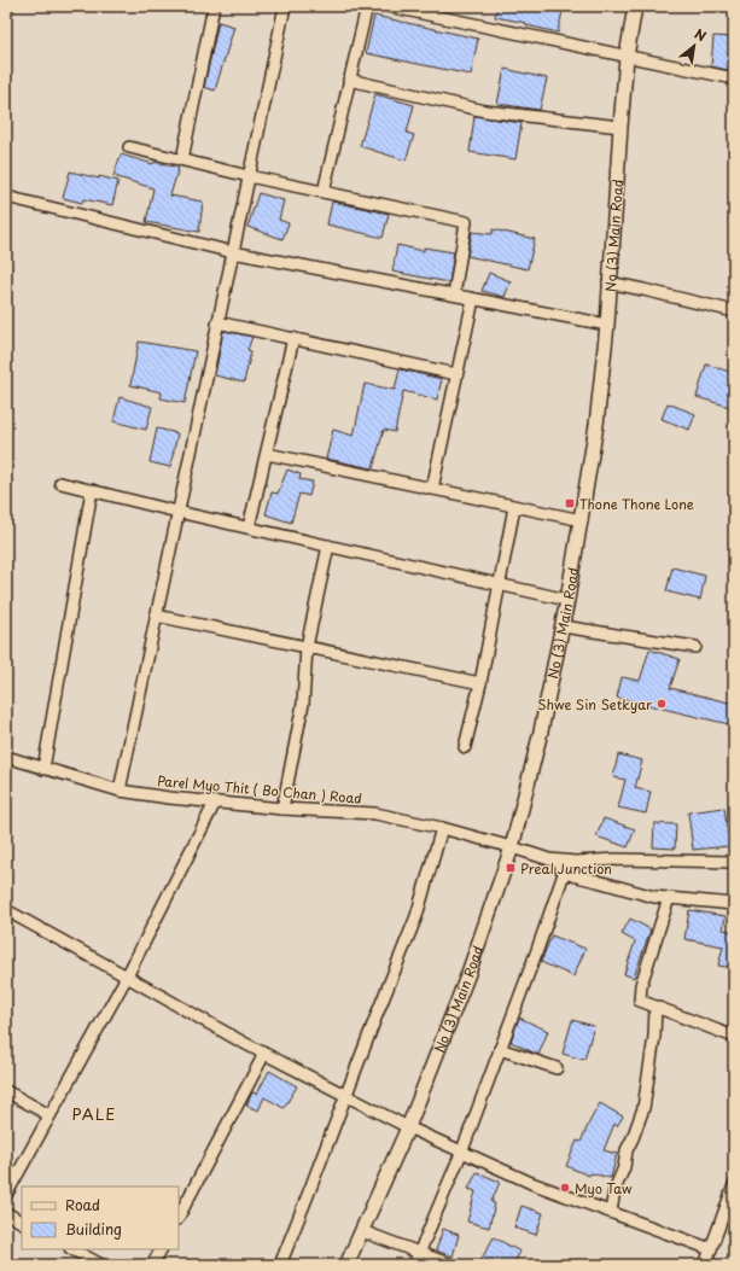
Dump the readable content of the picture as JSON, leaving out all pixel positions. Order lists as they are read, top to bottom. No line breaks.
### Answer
{"streets":{"main road":["No (3) Main Road"],"street":["Parel Myo Thit ( Bo Chan ) Road"]},"crossings":[["No (3) Main Road","Parel Myo Thit ( Bo Chan ) Road"]],"districts":["PALE"],"places":{"transit":["Thone Thone Lone","Preal Junction"],"other":["Shwe Sin Setkyar","Myo Taw"]},"legend":["Road","Building"],"north":"top right"}
